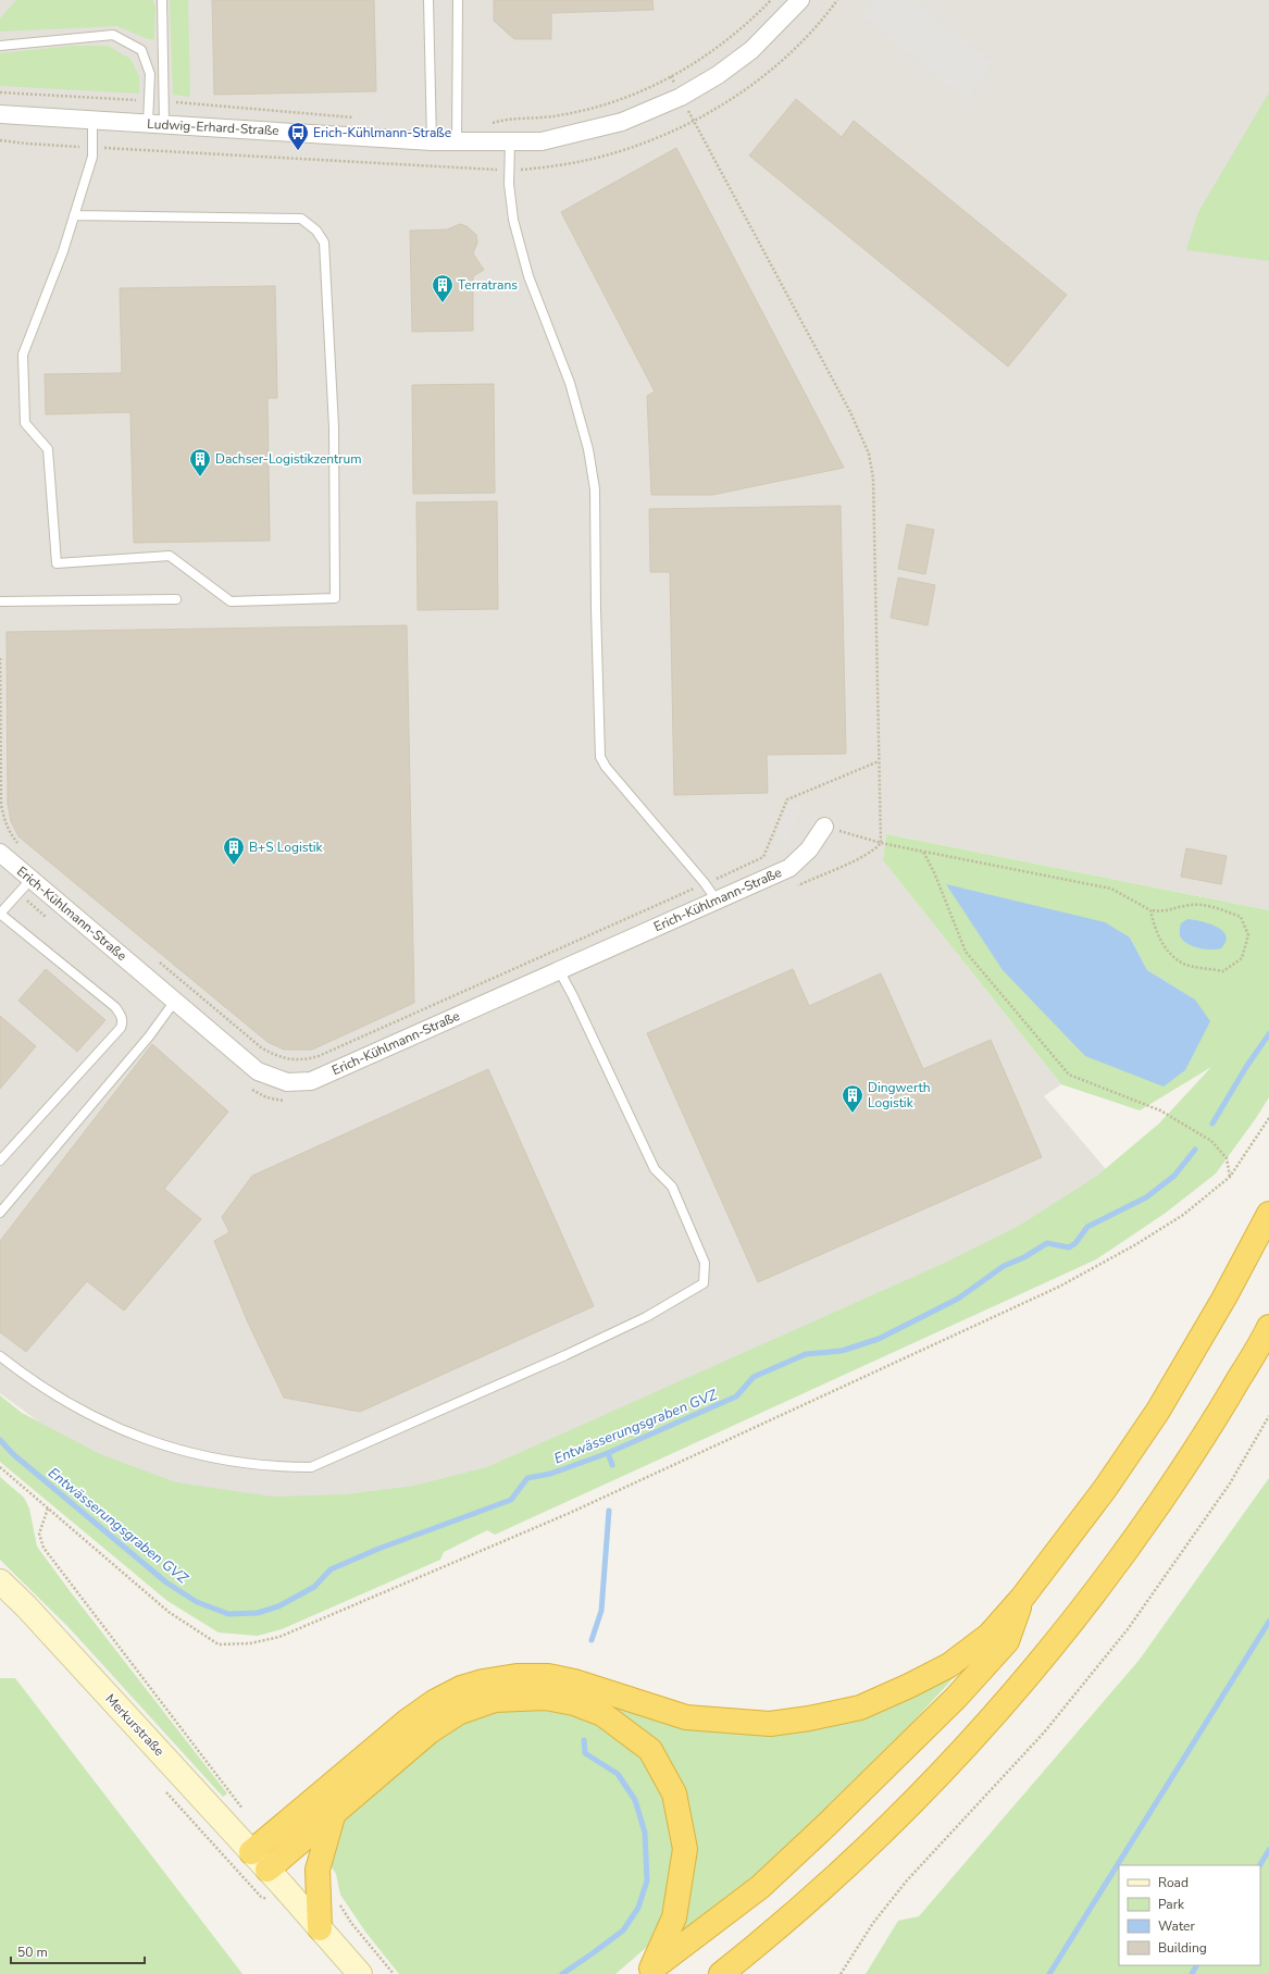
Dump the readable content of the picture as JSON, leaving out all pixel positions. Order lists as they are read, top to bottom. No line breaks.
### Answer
{"streets":{"street":["Ludwig-Erhard-Straße","Erich-Kühlmann-Straße","Merkurstraße"]},"water":["Entwässerungsgraben GVZ"],"places":{"bus stop":["Erich-Kühlmann-Straße"],"building":["Terratrans","Dachser-Logistikzentrum","B+S Logistik","Dingwerth Logistik"]},"legend":["Road","Park","Water","Building"],"scale_bar":"50 m"}
